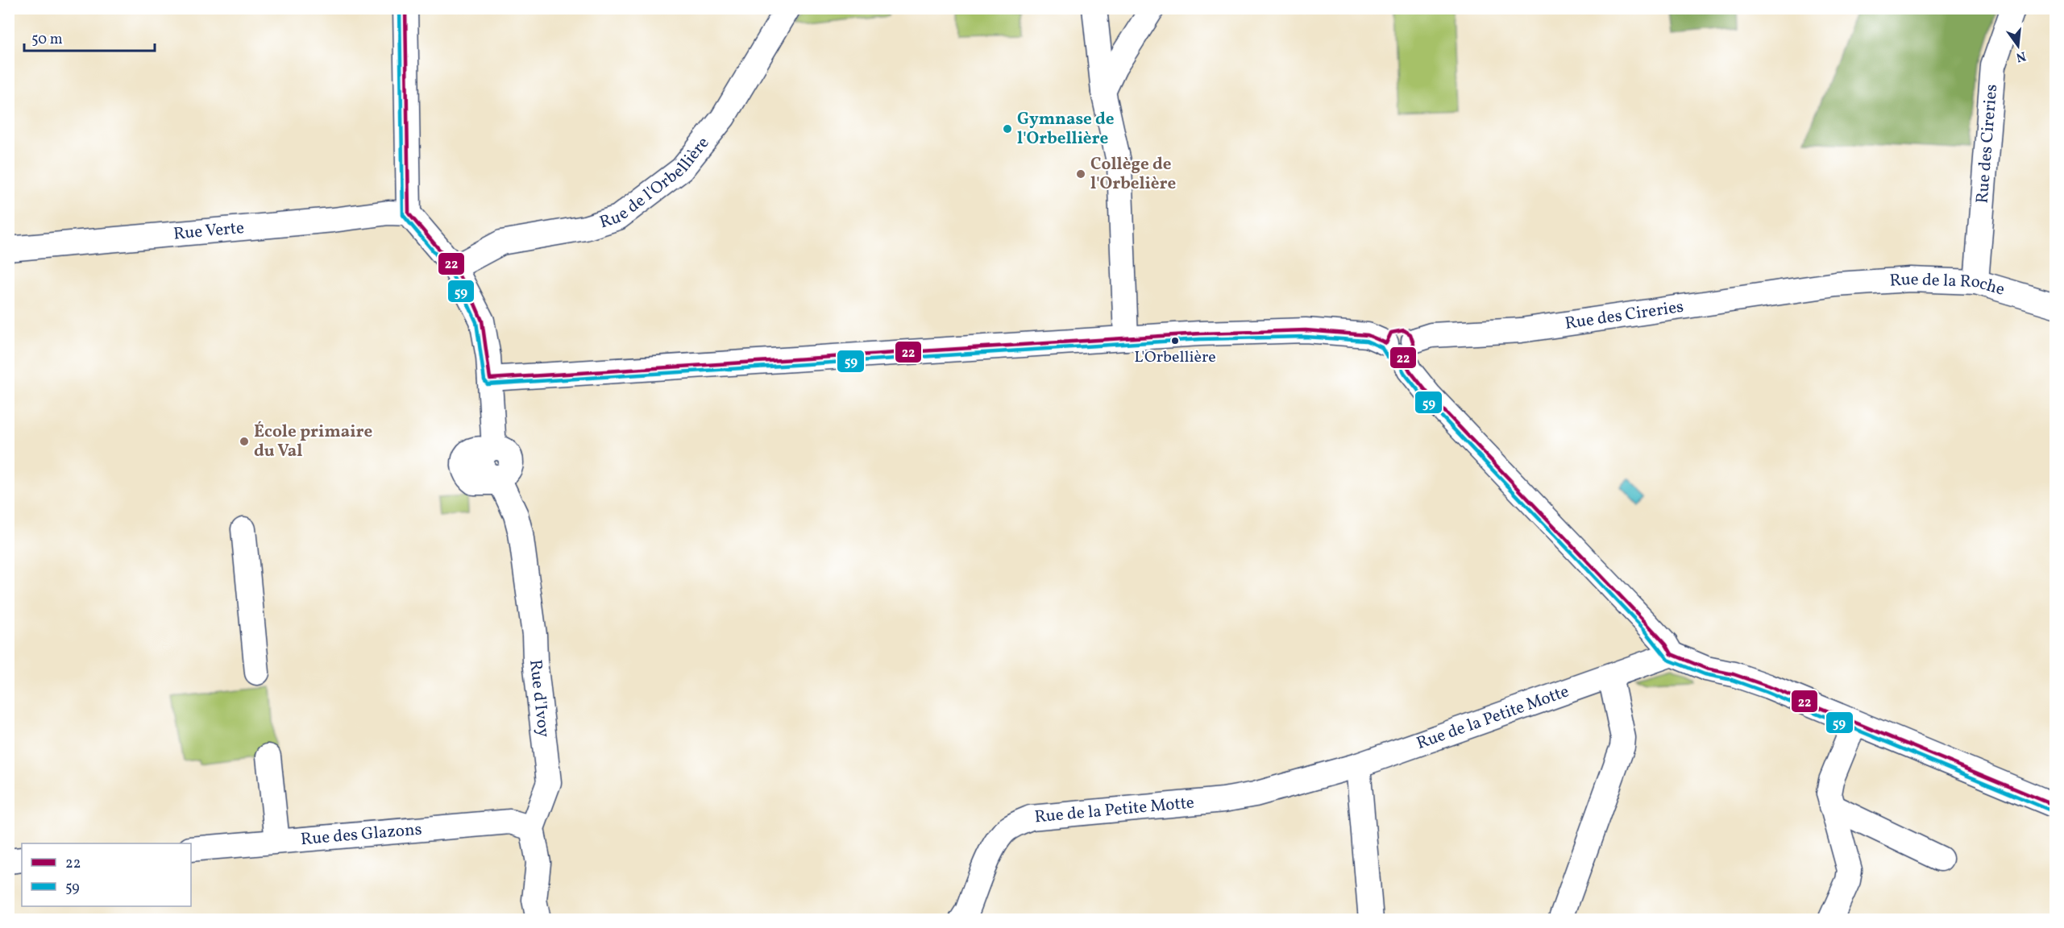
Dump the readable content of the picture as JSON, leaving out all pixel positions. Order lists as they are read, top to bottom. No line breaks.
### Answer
{"streets":{"street":["Rue des Cireries","Rue de l'Orbellière","Rue Verte","Rue de la Roche","Rue d'Ivoy","Rue de la Petite Motte","Rue des Glazons"]},"crossings":[["Rue des Cireries","Rue de la Roche"],["Rue d'Ivoy","Rue des Glazons"]],"places":["Gymnase de l'Orbellière","Collège de l'Orbelière","L'Orbellière","École primaire du Val"],"lines":["transit line 22","transit line 59"],"legend":["22","59"],"scale_bar":"50 m","north":"bottom"}
